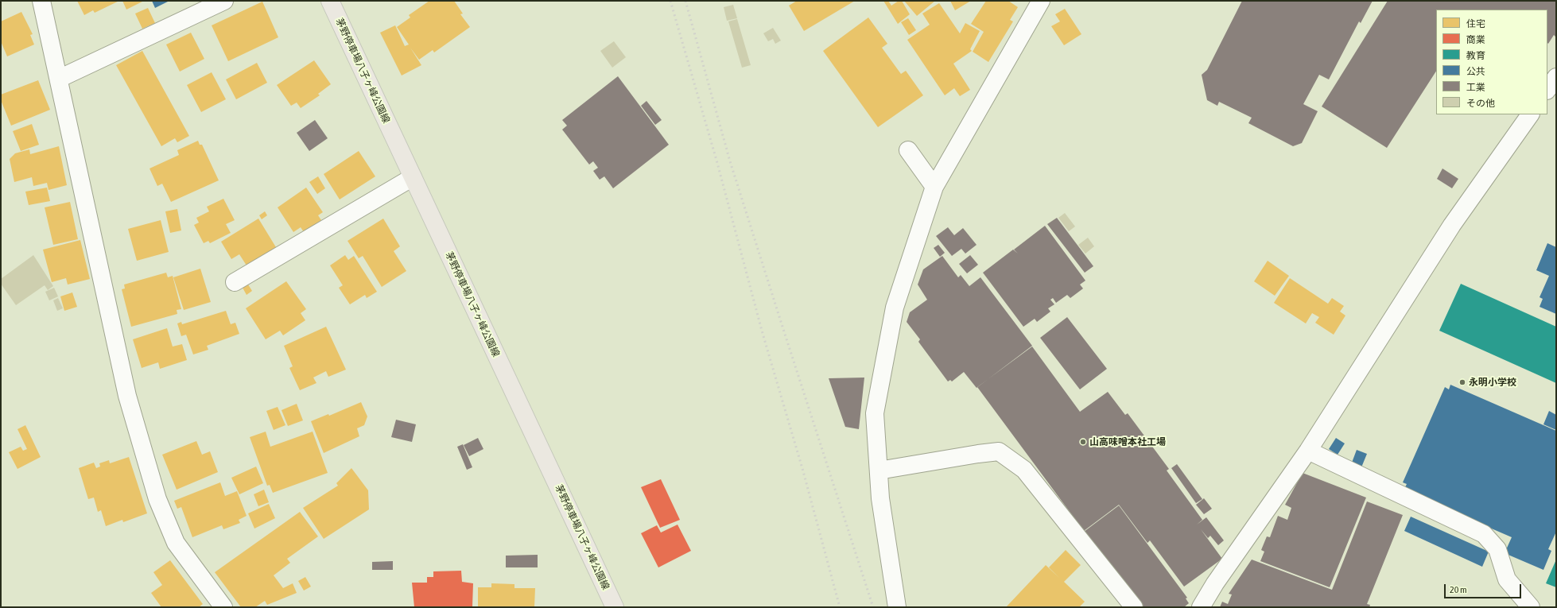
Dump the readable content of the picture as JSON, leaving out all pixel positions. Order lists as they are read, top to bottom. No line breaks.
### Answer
{"streets":{"main road":["茅野停車場八子ヶ峰公園線"]},"places":["永明小学校","山高味噌本社工場"],"legend":["住宅","商業","教育","公共","工業","その他"],"scale_bar":"20 m"}
